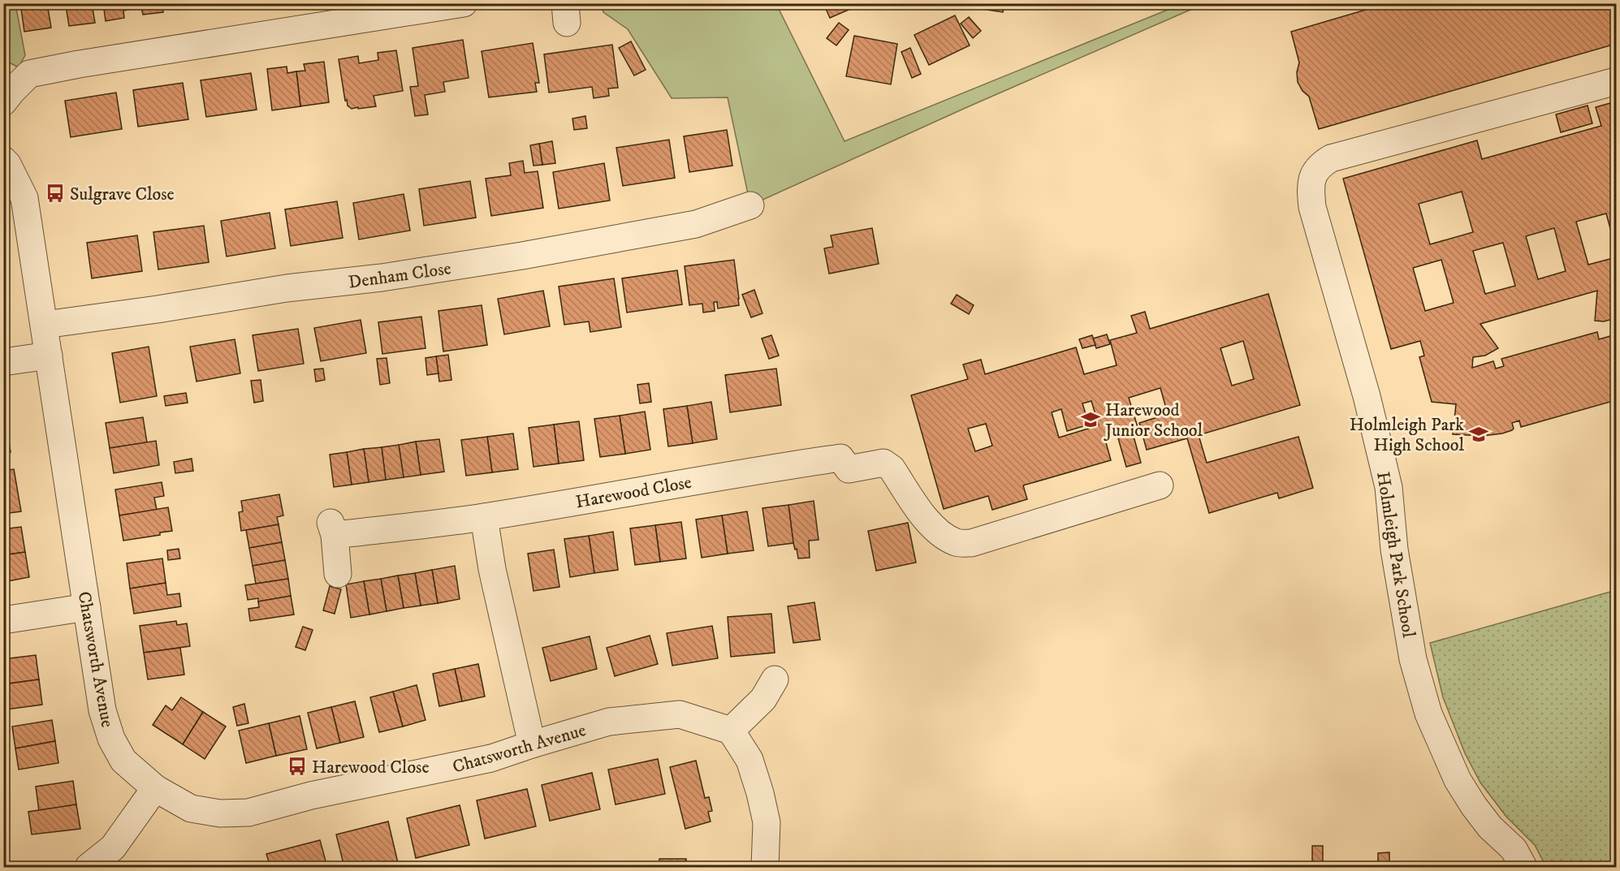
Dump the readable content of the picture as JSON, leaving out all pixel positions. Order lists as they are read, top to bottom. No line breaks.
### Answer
{"streets":{"street":["Denham Close","Harewood Close","Holmleigh Park School","Chatsworth Avenue"]},"crossings":[["Denham Close","Chatsworth Avenue"]],"places":{"bus stop":["Sulgrave Close","Harewood Close"],"school or university":["Harewood Junior School","Holmleigh Park High School"]}}
